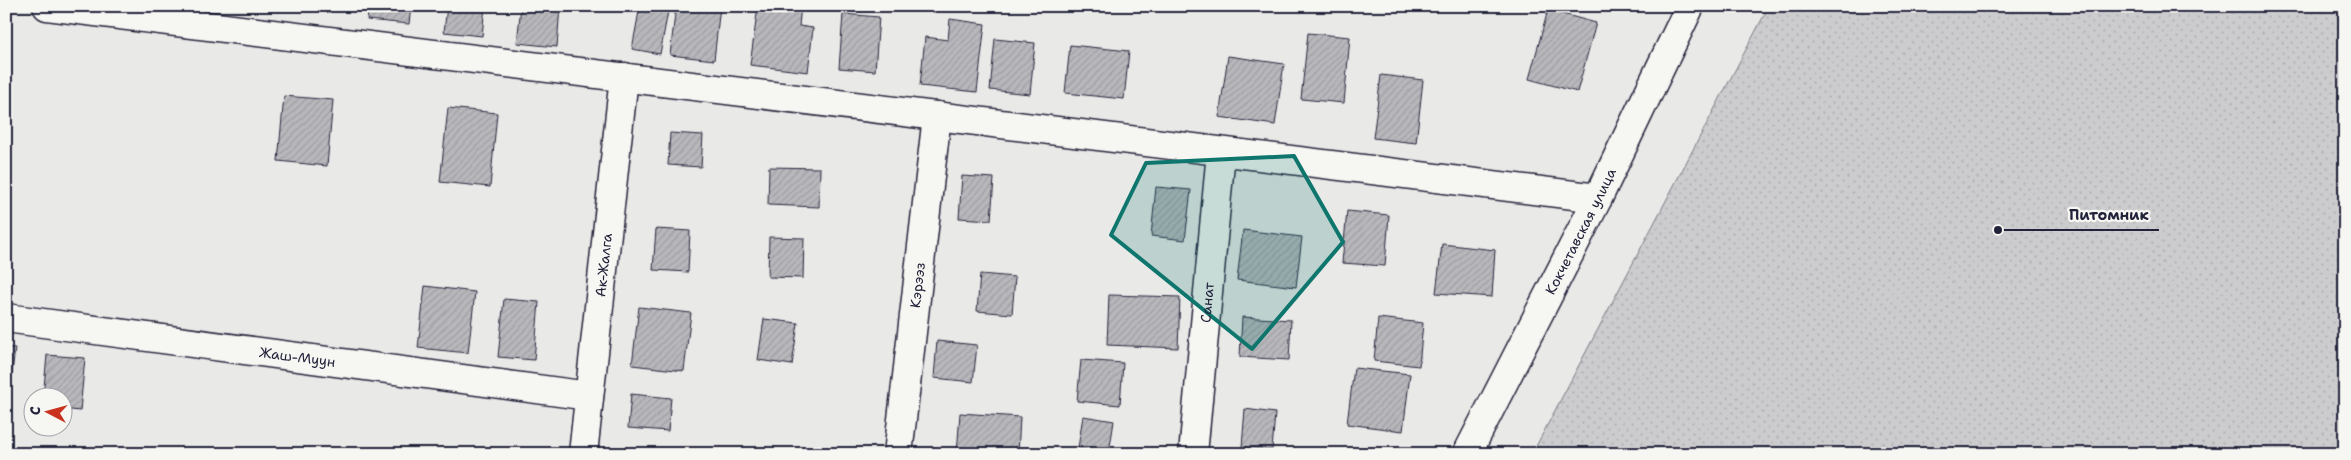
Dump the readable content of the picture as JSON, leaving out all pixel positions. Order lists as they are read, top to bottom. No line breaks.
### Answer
{"streets":{"street":["Кокчетавская улица","Ак-Жалга","Кэрээз","Санат","Жаш-Муун"]},"crossings":[["Ак-Жалга","Жаш-Муун"]],"places":["Питомник"],"north":"left"}
